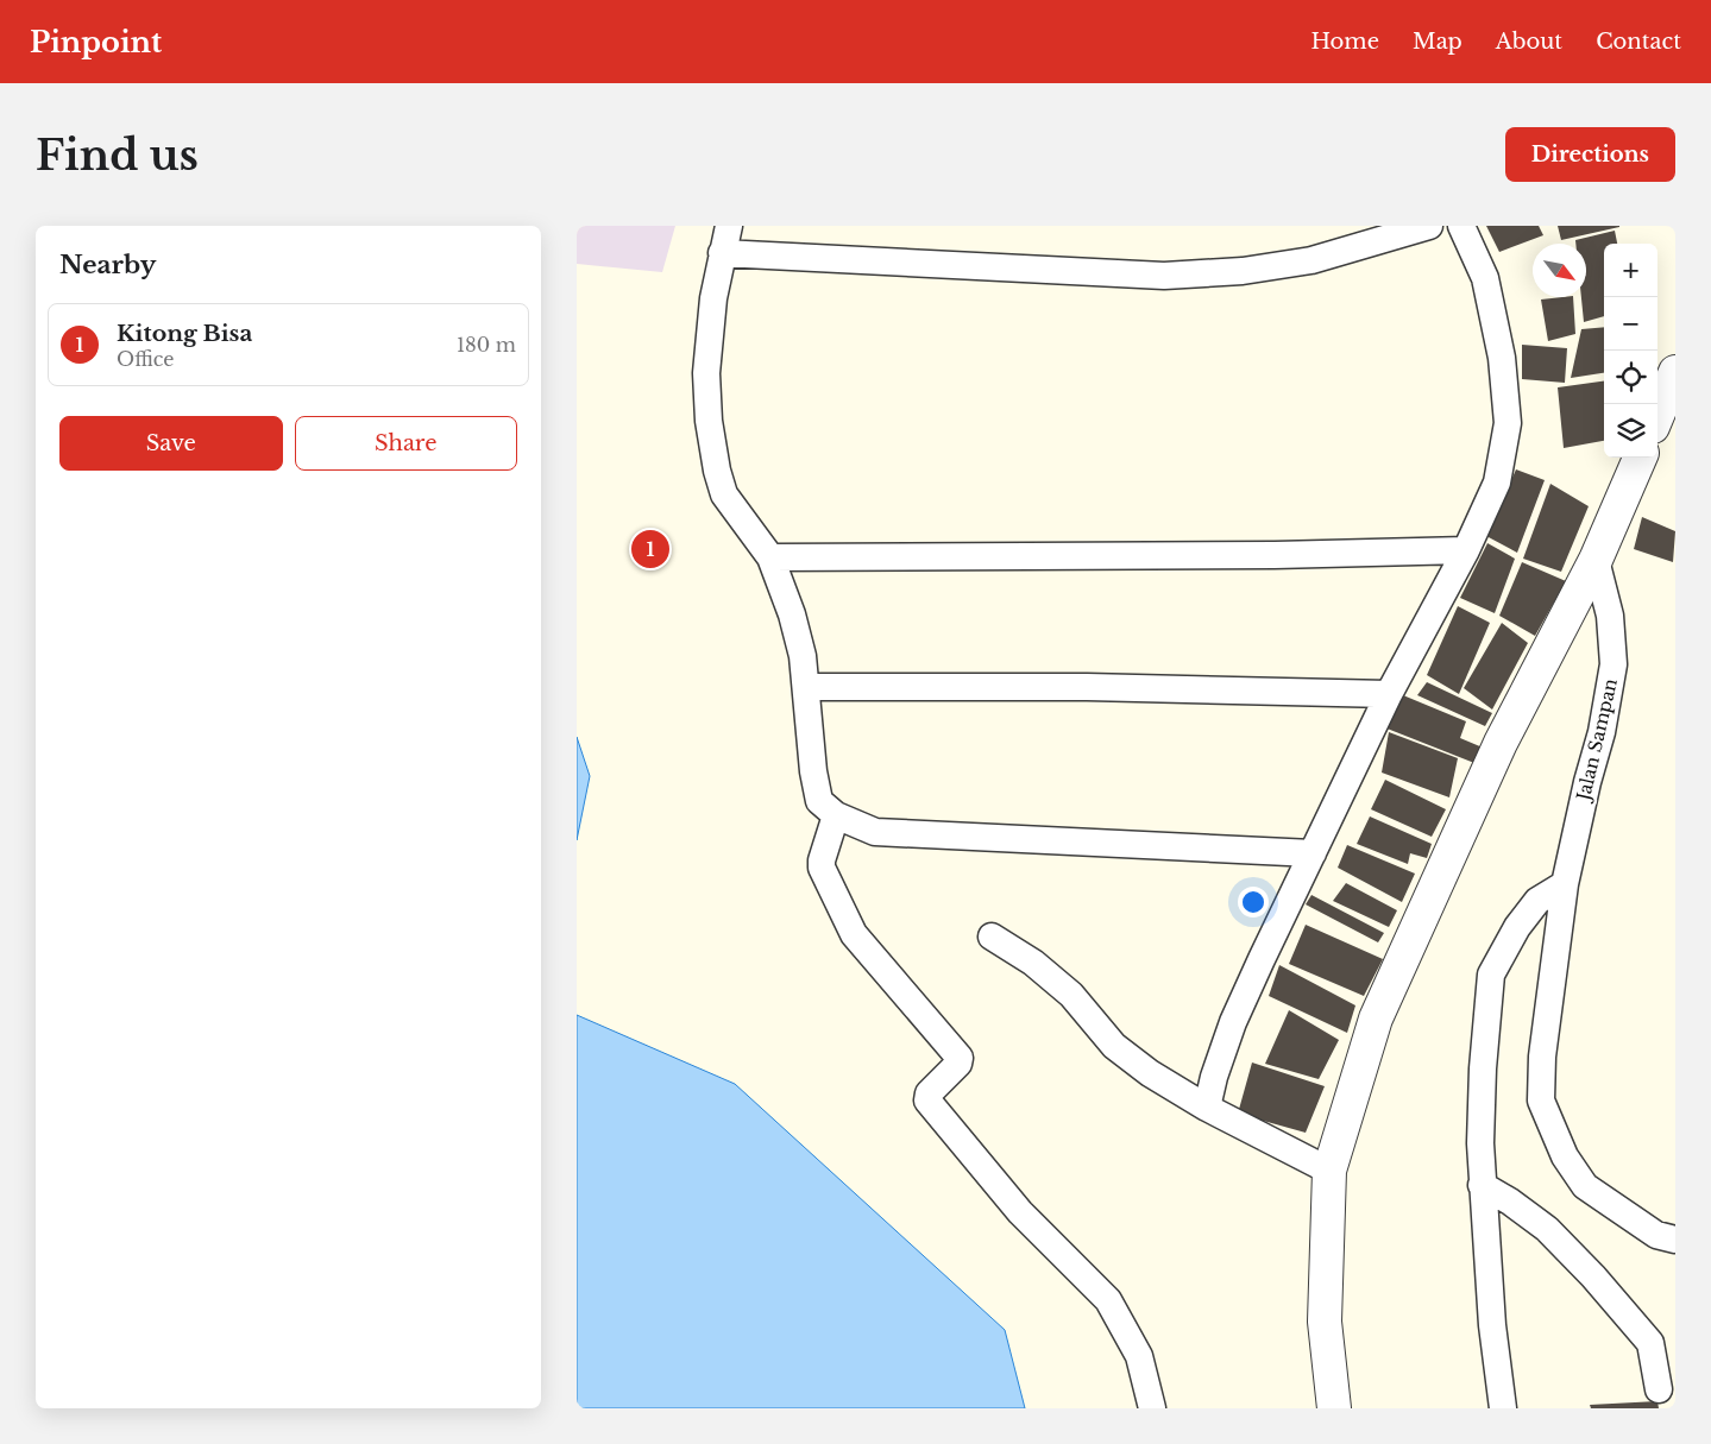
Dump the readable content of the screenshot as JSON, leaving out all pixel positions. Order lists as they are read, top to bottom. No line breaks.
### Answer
{"streets":{"street":["Jalan Sampan"]},"north":"bottom right","page":{"header":"Pinpoint","nav":["Home","Map","About","Contact"],"buttons":["Directions",["Save","Share"]],"title":"Find us","heading":"Nearby","map_buttons":["+","−"],"list":[{"mark":"1","name":"Kitong Bisa","note":"Office","value":"180 m"}],"pins":"1"}}
